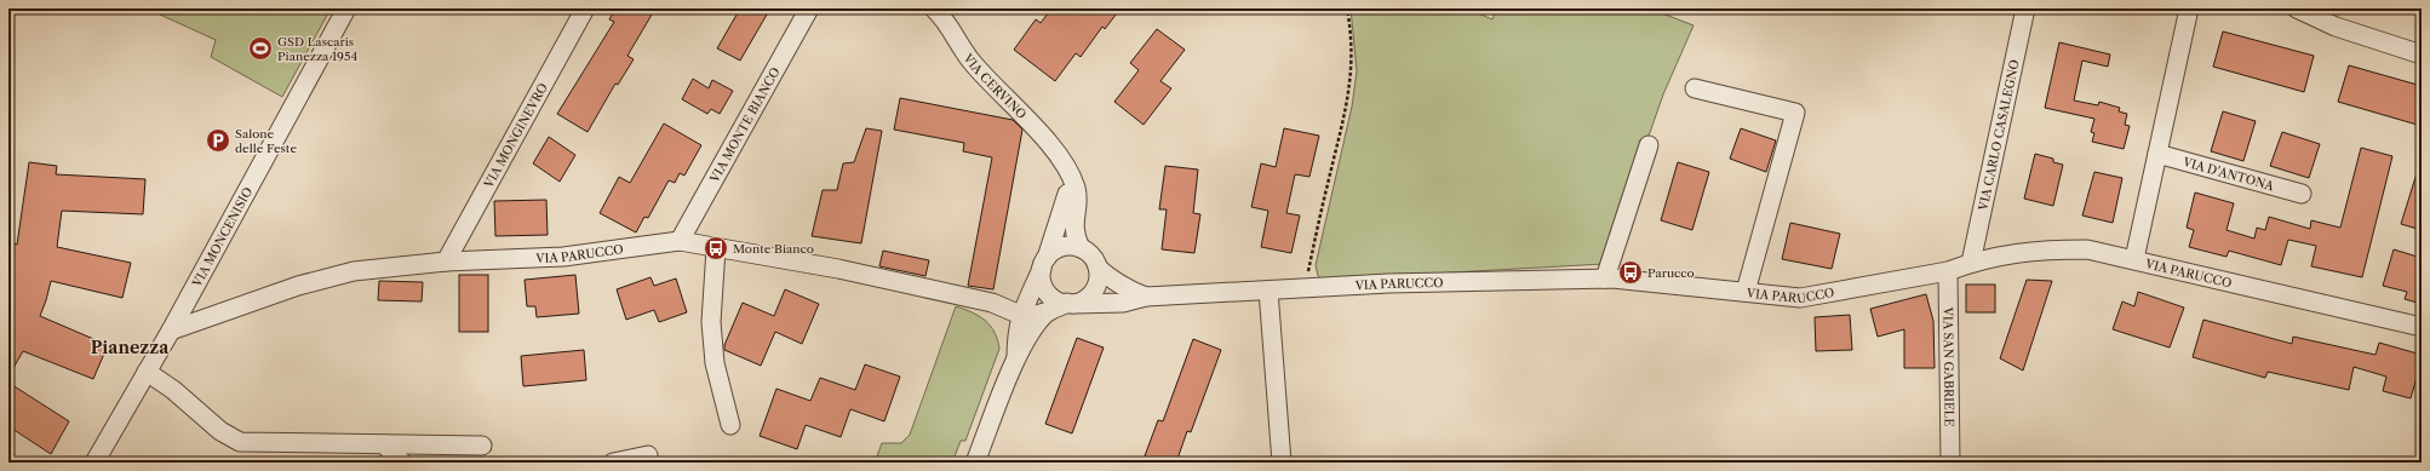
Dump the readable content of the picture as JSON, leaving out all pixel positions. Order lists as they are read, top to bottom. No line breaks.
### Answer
{"streets":{"street":["VIA CERVINO","VIA MONTE BIANCO","VIA MONGINEVRO","VIA CARLO CASALEGNO","VIA D'ANTONA","VIA MONCENISIO","VIA PARUCCO","VIA SAN GABRIELE"]},"crossings":[["VIA MONTE BIANCO","VIA PARUCCO"],["VIA MONGINEVRO","VIA PARUCCO"],["VIA CARLO CASALEGNO","VIA PARUCCO"],["VIA MONCENISIO","VIA PARUCCO"],["VIA PARUCCO","VIA SAN GABRIELE"]],"districts":["Pianezza"],"places":{"sports":["GSD Lascaris Pianezza 1954"],"parking":["Salone delle Feste"],"bus stop":["Monte Bianco","Parucco"]}}
